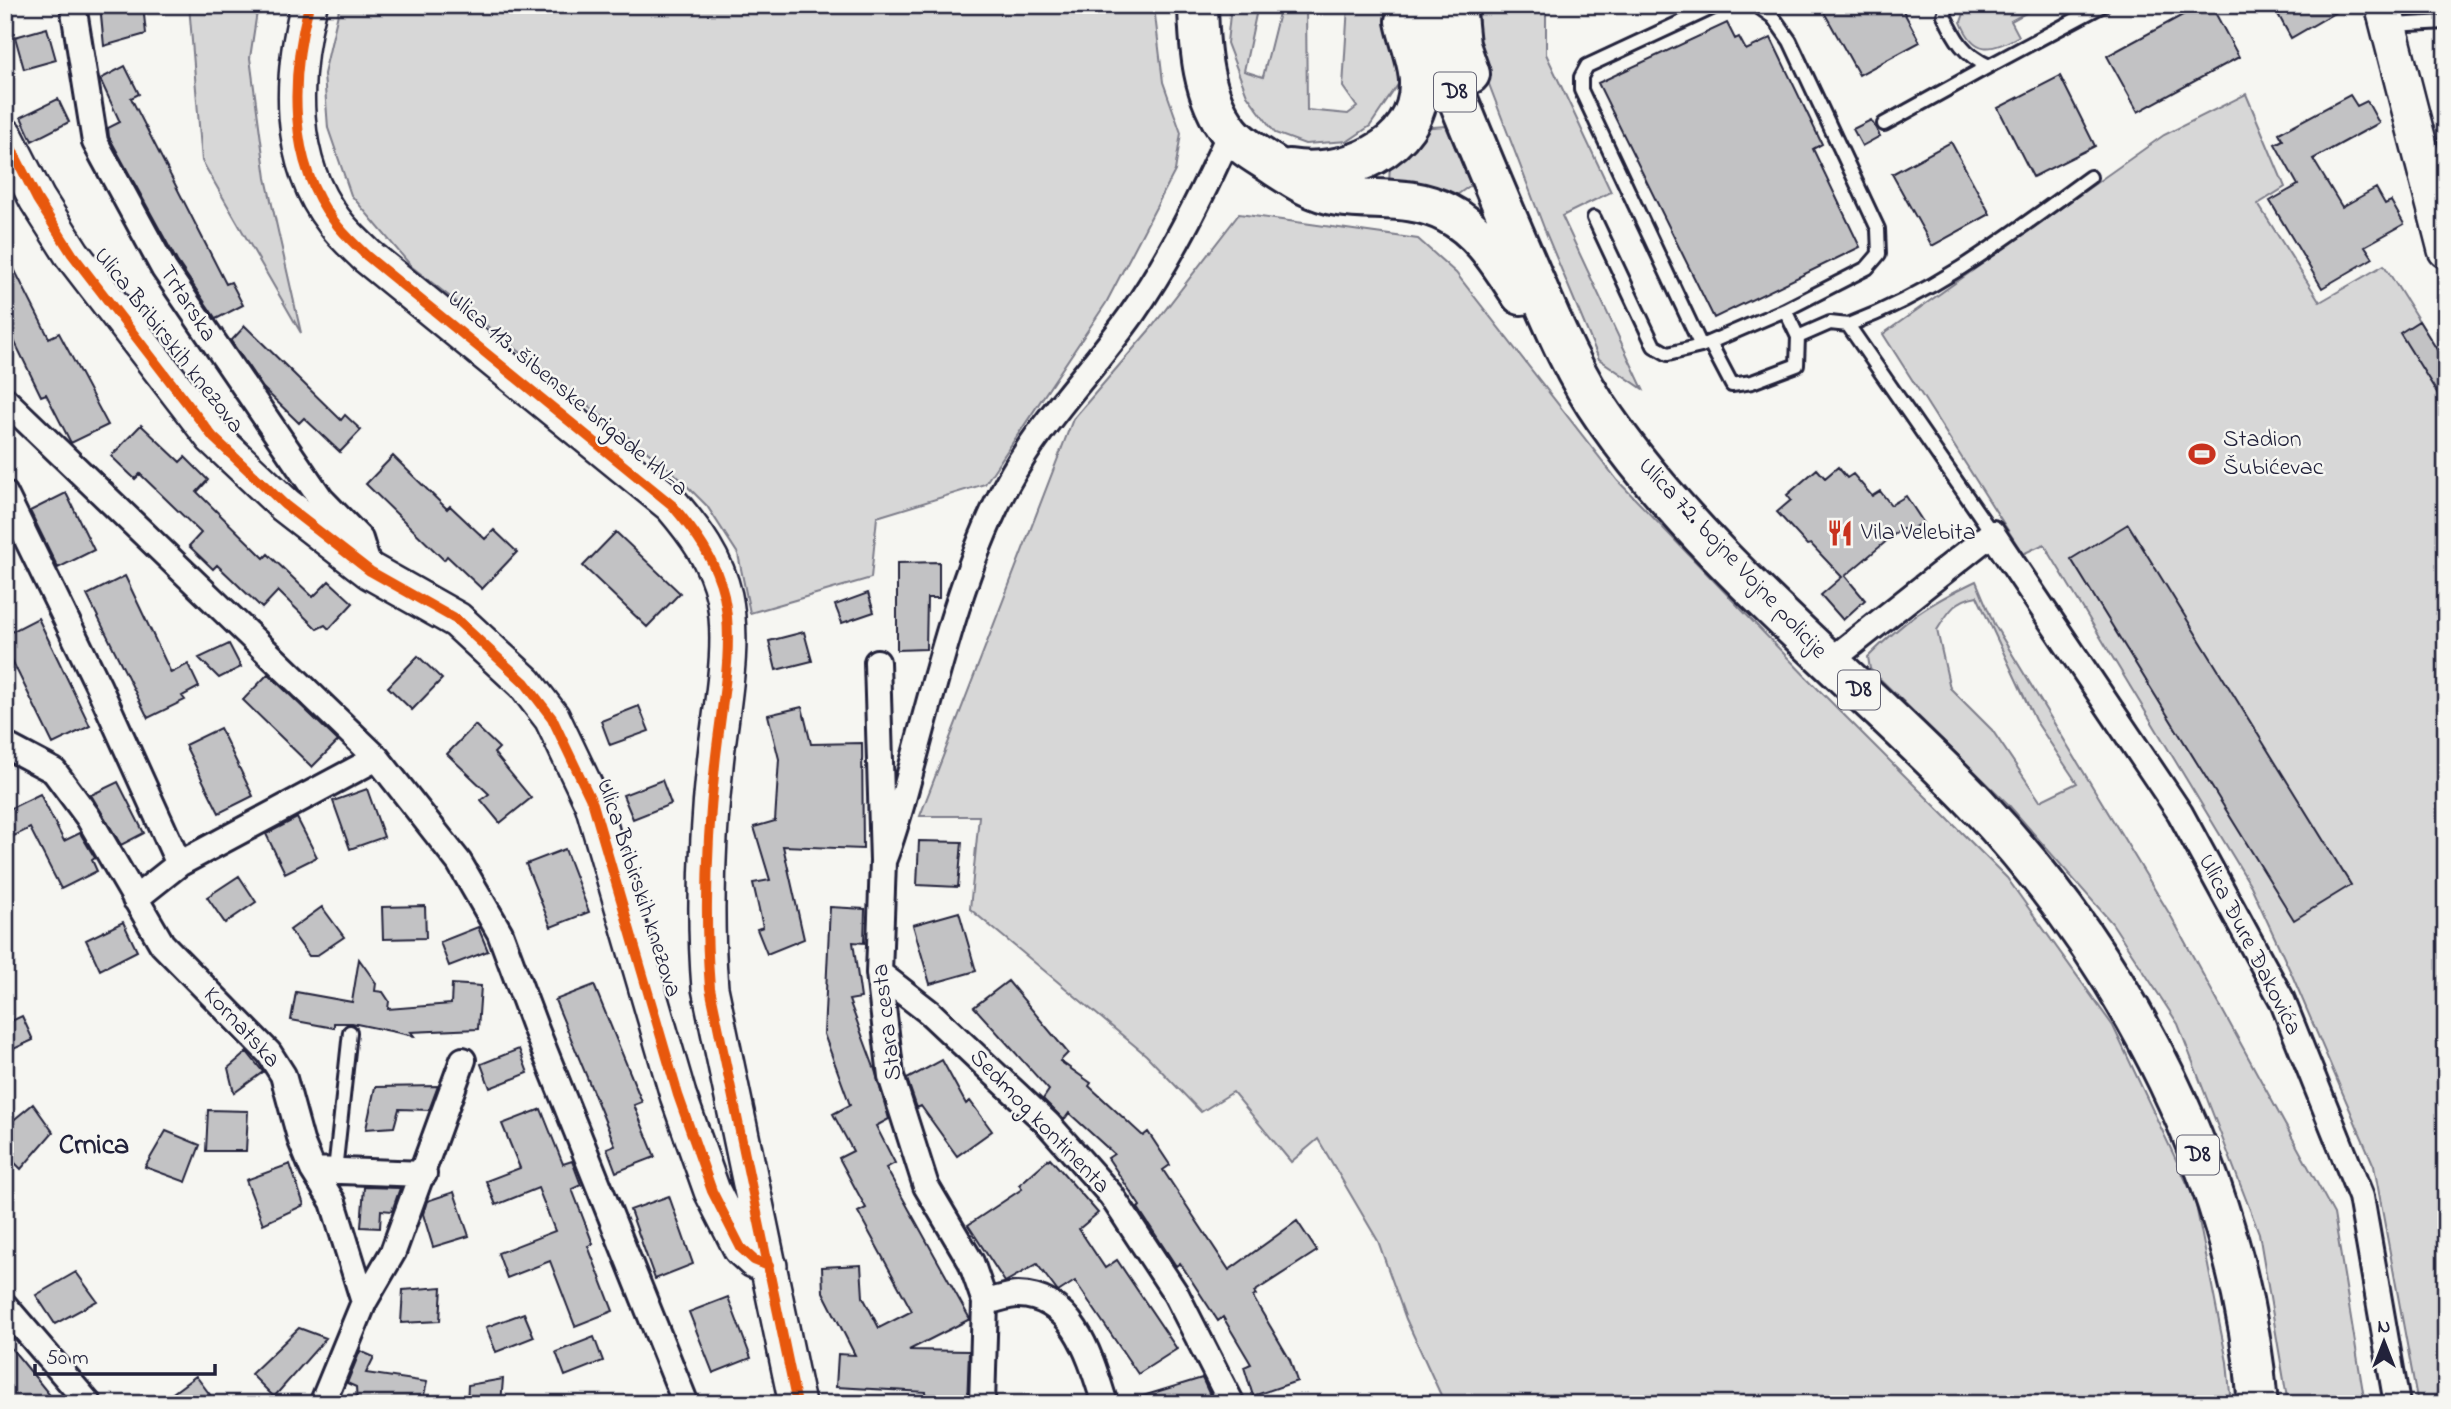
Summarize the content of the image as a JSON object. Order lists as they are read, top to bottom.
{
  "streets": {
    "main road": ["D8", "Ulica 72. bojne Vojne policije"],
    "street": [
      "Trtarska",
      "Ulica Bribirskih knezova",
      "Ulica 113. šibenske brigade HV-a",
      "Ulica Đure Đakovića",
      "Stara cesta",
      "Kornatska",
      "Sedmog kontinenta"
    ]
  },
  "crossings": [
    ["Trtarska", "Ulica Bribirskih knezova"],
    ["Ulica Bribirskih knezova", "Ulica 113. šibenske brigade HV-a"],
    ["Stara cesta", "Sedmog kontinenta"]
  ],
  "districts": ["Crnica"],
  "places": {
    "sports": ["Stadion Šubićevac"],
    "restaurant": ["Vila Velebita"]
  },
  "scale_bar": "50 m",
  "north": "top"
}
